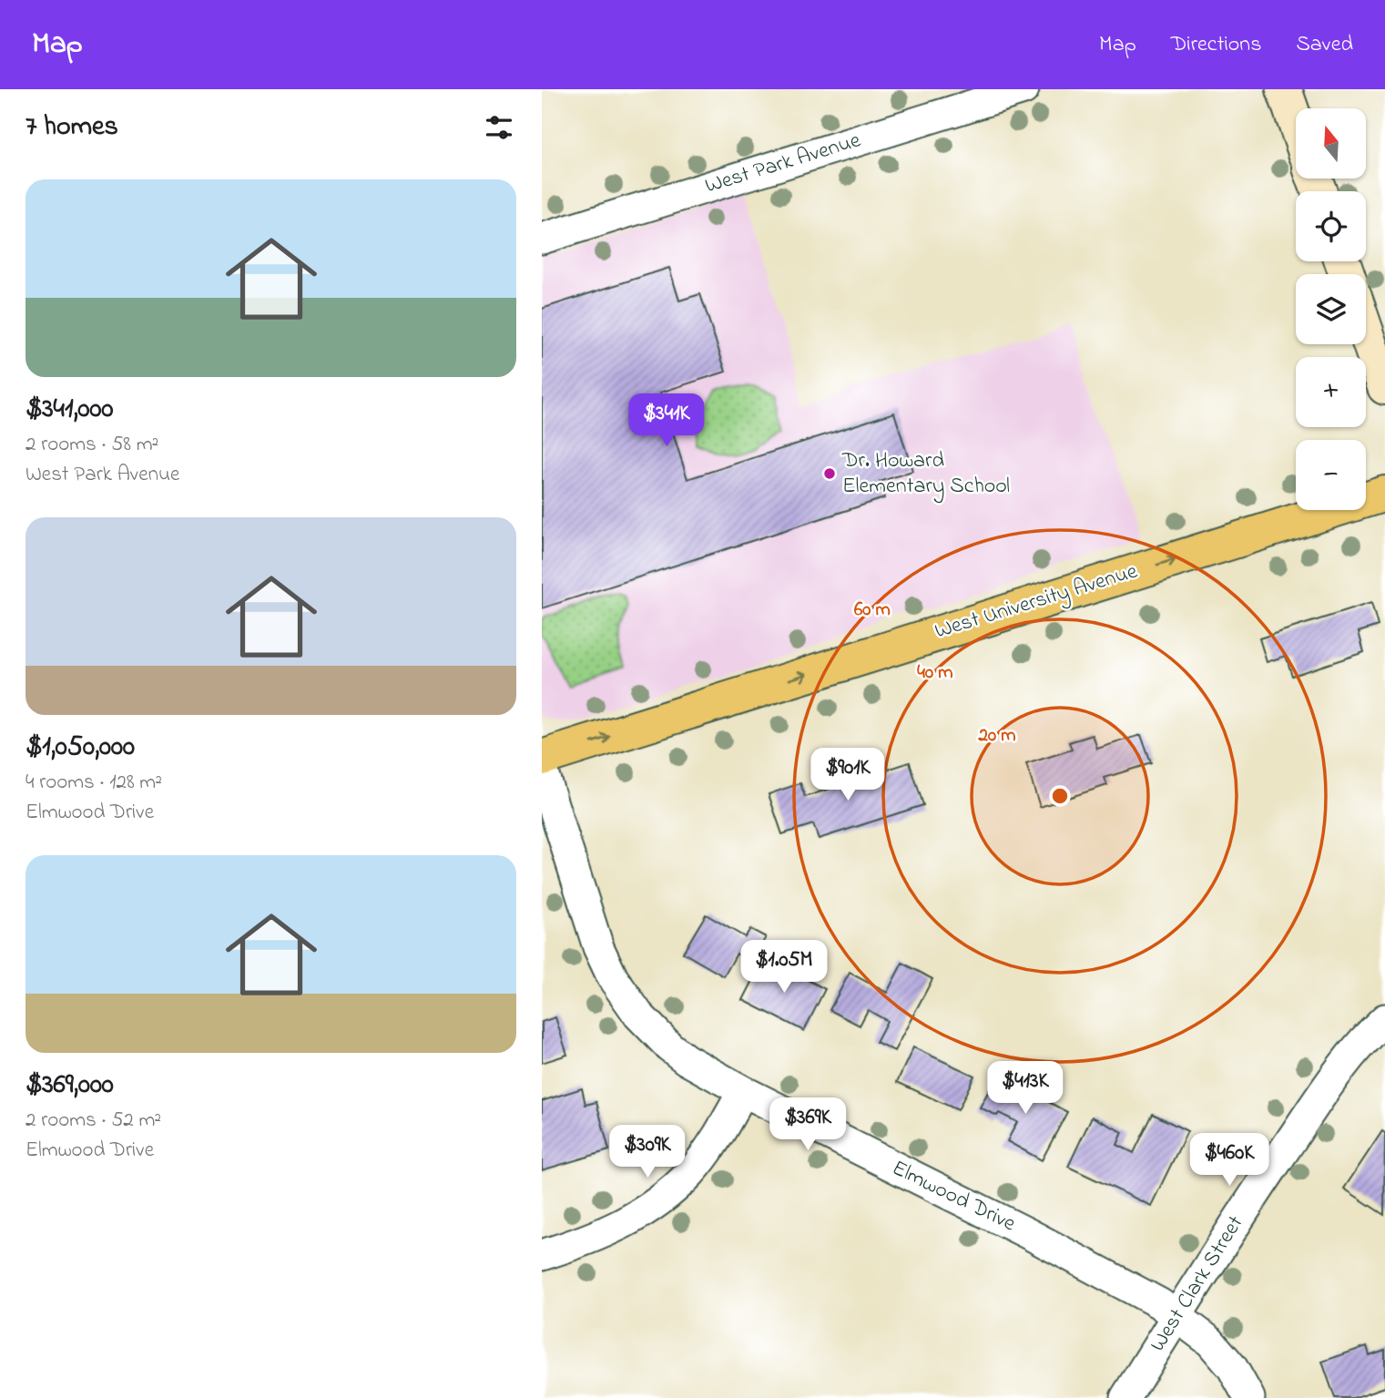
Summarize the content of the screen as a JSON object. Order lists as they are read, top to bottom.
{
  "streets": {
    "main road": ["West University Avenue"],
    "street": ["West Park Avenue", "Elmwood Drive", "West Clark Street"]
  },
  "crossings": [
    ["Elmwood Drive", "West Clark Street"]
  ],
  "one_way": ["West University Avenue"],
  "places": ["Dr. Howard Elementary School"],
  "north": "top",
  "page": {
    "header": "Map",
    "nav": ["Map", "Directions", "Saved"],
    "heading": "7 homes",
    "map_buttons": ["+", "−"],
    "list": [
      {
        "name": "$341,000",
        "note": "2 rooms · 58 m² · West Park Avenue"
      },
      {
        "name": "$1,050,000",
        "note": "4 rooms · 128 m² · Elmwood Drive"
      },
      {
        "name": "$369,000",
        "note": "2 rooms · 52 m² · Elmwood Drive"
      }
    ],
    "price": [
      "$341K",
      "$901K",
      "$1.05M",
      "$413K",
      "$369K",
      "$309K",
      "$460K"
    ]
  },
  "rings": ["60 m", "40 m", "20 m"]
}
